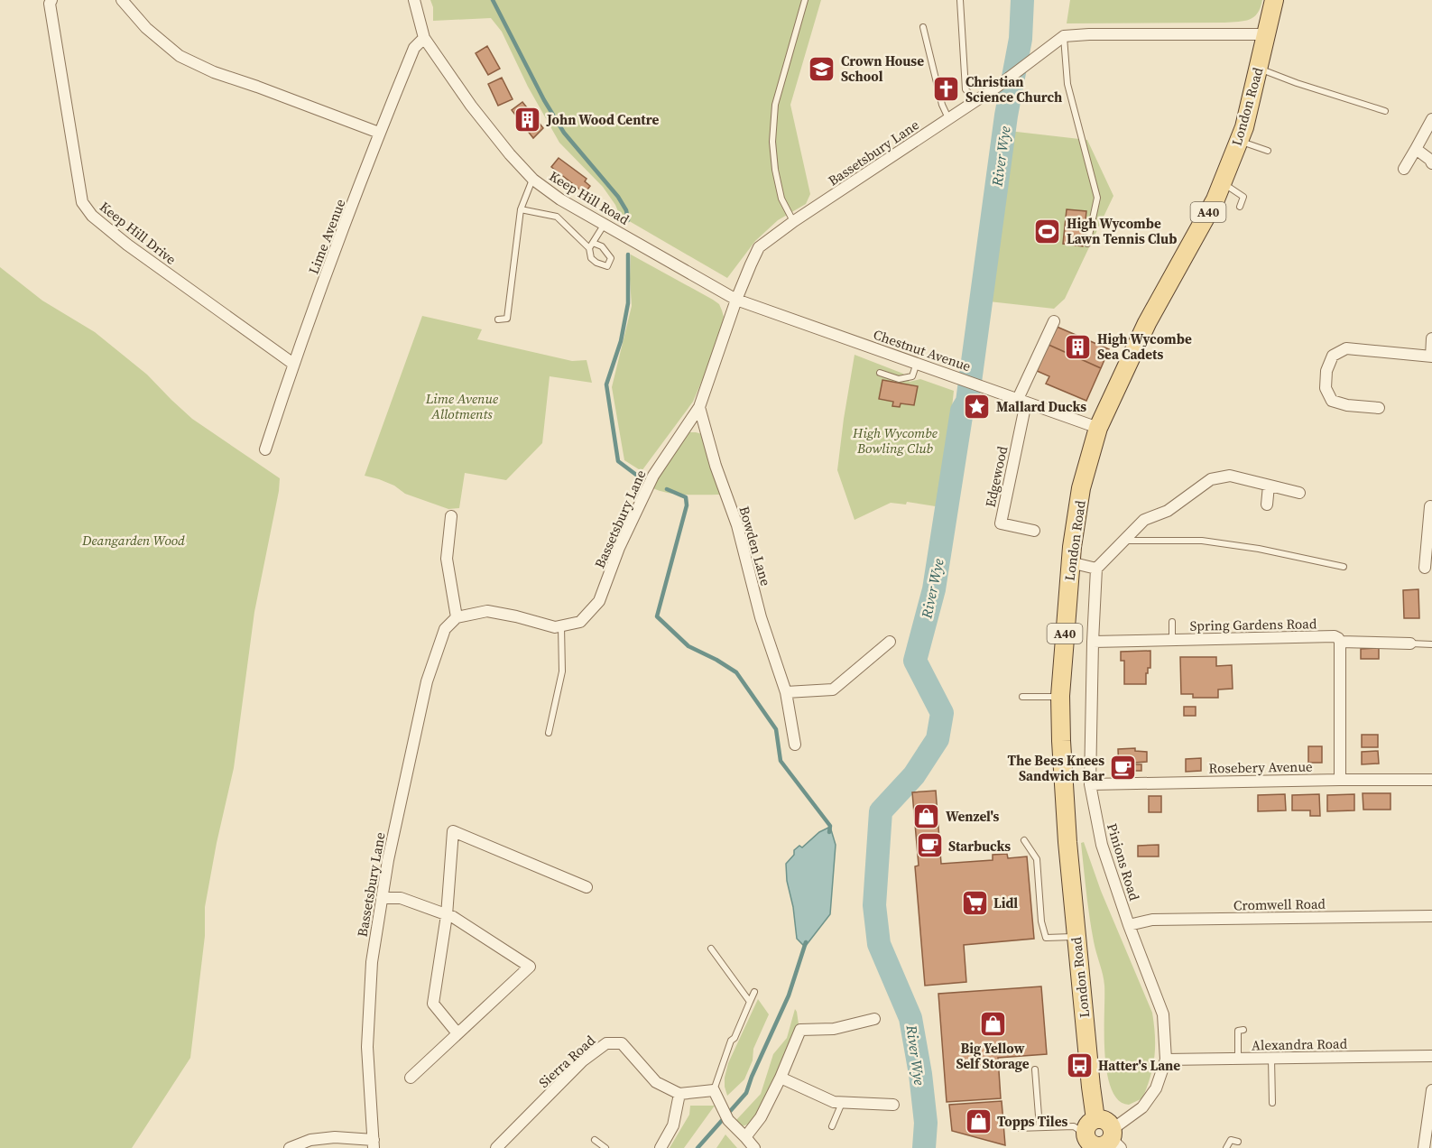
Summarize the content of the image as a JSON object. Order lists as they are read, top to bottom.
{
  "streets": {
    "main road": ["London Road", "A40"],
    "street": [
      "Bassetsbury Lane",
      "Keep Hill Road",
      "Keep Hill Drive",
      "Lime Avenue",
      "Chestnut Avenue",
      "Edgewood",
      "Bowden Lane",
      "Spring Gardens Road",
      "Rosebery Avenue",
      "Pinions Road",
      "Cromwell Road",
      "Alexandra Road",
      "Sierra Road"
    ]
  },
  "crossings": [
    ["London Road", "Chestnut Avenue"],
    ["London Road", "Pinions Road"],
    ["Bassetsbury Lane", "Keep Hill Road"],
    ["Bassetsbury Lane", "Chestnut Avenue"],
    ["Bassetsbury Lane", "Bowden Lane"],
    ["Keep Hill Road", "Lime Avenue"],
    ["Keep Hill Road", "Chestnut Avenue"],
    ["Keep Hill Drive", "Lime Avenue"],
    ["Chestnut Avenue", "Edgewood"],
    ["Spring Gardens Road", "Pinions Road"],
    ["Rosebery Avenue", "Pinions Road"],
    ["Pinions Road", "Cromwell Road"],
    ["Pinions Road", "Alexandra Road"]
  ],
  "water": ["River Wye"],
  "parks": ["Lime Avenue Allotments", "High Wycombe Bowling Club", "Deangarden Wood"],
  "places": {
    "school or university": ["Crown House School"],
    "church": ["Christian Science Church"],
    "building": ["John Wood Centre", "High Wycombe Sea Cadets"],
    "sports": ["High Wycombe Lawn Tennis Club"],
    "place": ["Mallard Ducks"],
    "cafe": ["The Bees Knees Sandwich Bar", "Starbucks"],
    "shop": ["Wenzel's", "Big Yellow Self Storage", "Topps Tiles"],
    "supermarket": ["Lidl"],
    "bus stop": ["Hatter's Lane"]
  }
}
